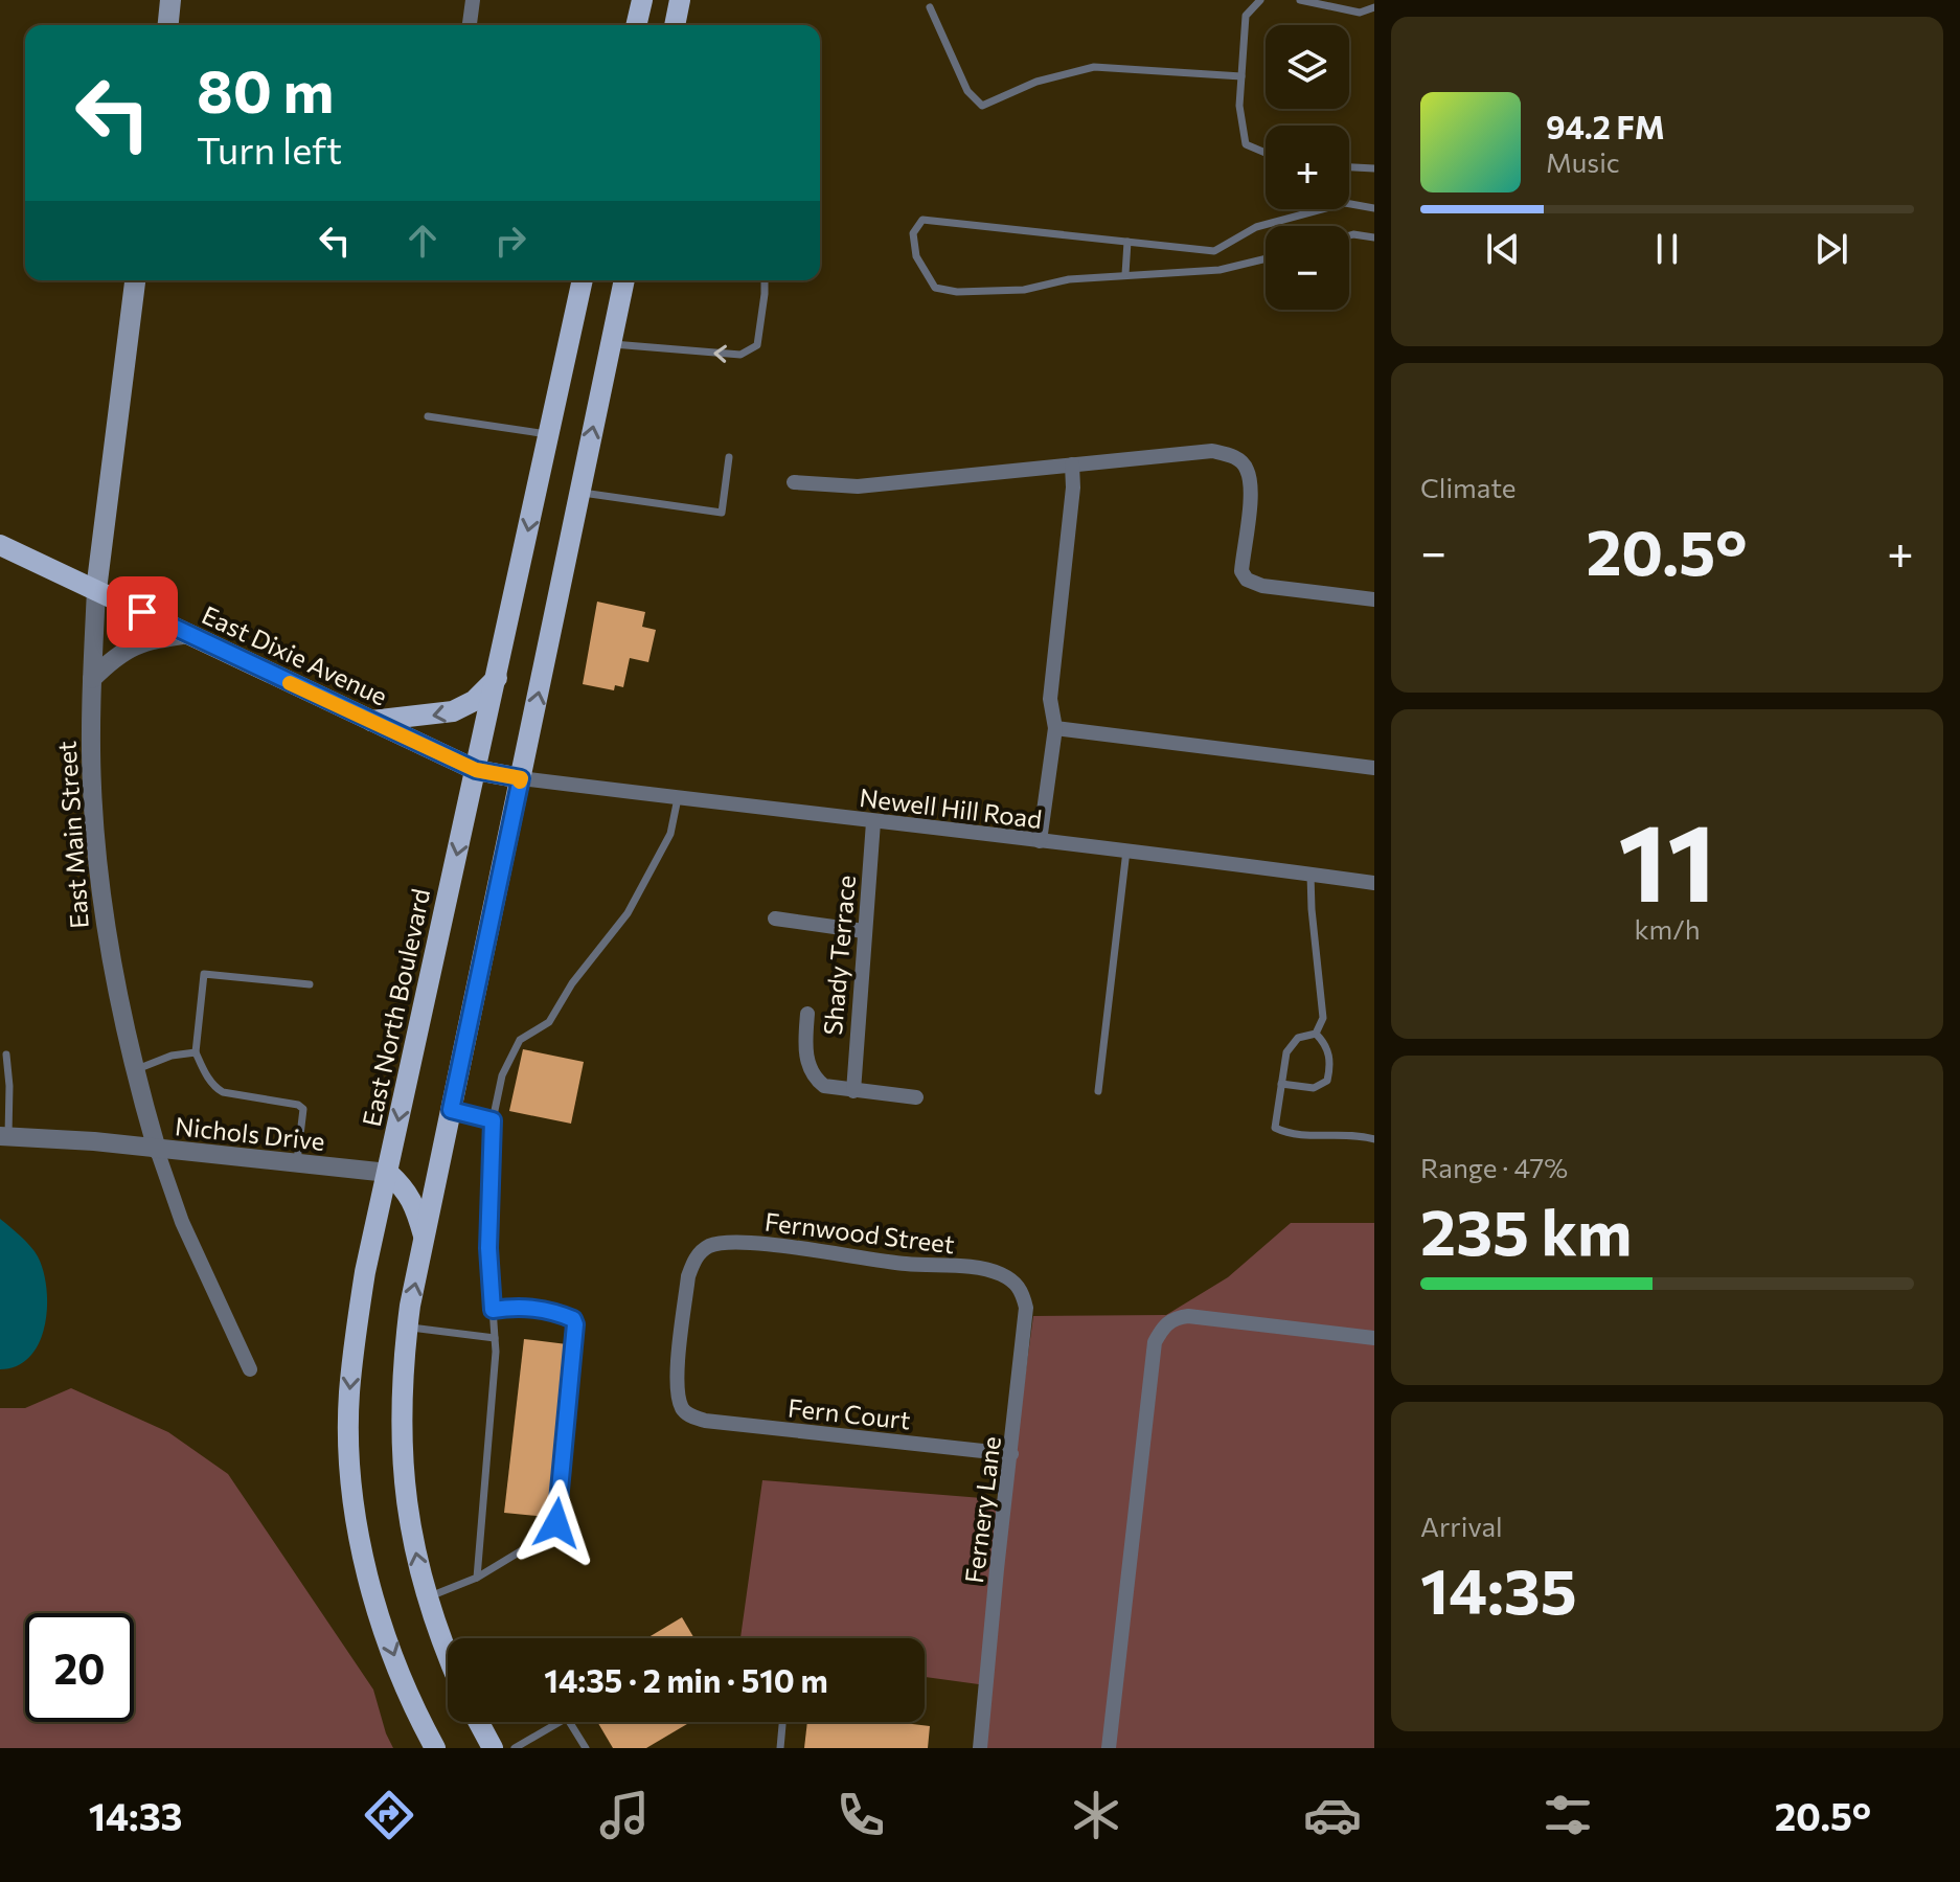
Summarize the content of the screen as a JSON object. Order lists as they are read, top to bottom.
{
  "streets": {
    "main road": ["East Dixie Avenue", "East Main Street", "East North Boulevard"],
    "street": [
      "Newell Hill Road",
      "Shady Terrace",
      "Nichols Drive",
      "Fernwood Street",
      "Fern Court",
      "Fernery Lane"
    ]
  },
  "crossings": [
    ["East Dixie Avenue", "Newell Hill Road"],
    ["East Dixie Avenue", "East Main Street"],
    ["East Dixie Avenue", "East North Boulevard"],
    ["Newell Hill Road", "Shady Terrace"],
    ["East Main Street", "Nichols Drive"],
    ["East North Boulevard", "Nichols Drive"],
    ["Fernwood Street", "Fern Court"],
    ["Fernwood Street", "Fernery Lane"],
    ["Fern Court", "Fernery Lane"]
  ],
  "page": {
    "map_buttons": ["+", "−"],
    "turn": ["80 m", "Turn left"],
    "song": ["94.2 FM", "Music"],
    "tile": [
      "Climate",
      ["11", "km/h"],
      ["Range · 47%", "235 km"],
      ["Arrival", "14:35"]
    ],
    "heat": ["−", "20.5°", "+"],
    "limit": "20",
    "trip": "14:35 · 2 min · 510 m",
    "tabs": ["14:33", "20.5°"]
  }
}
